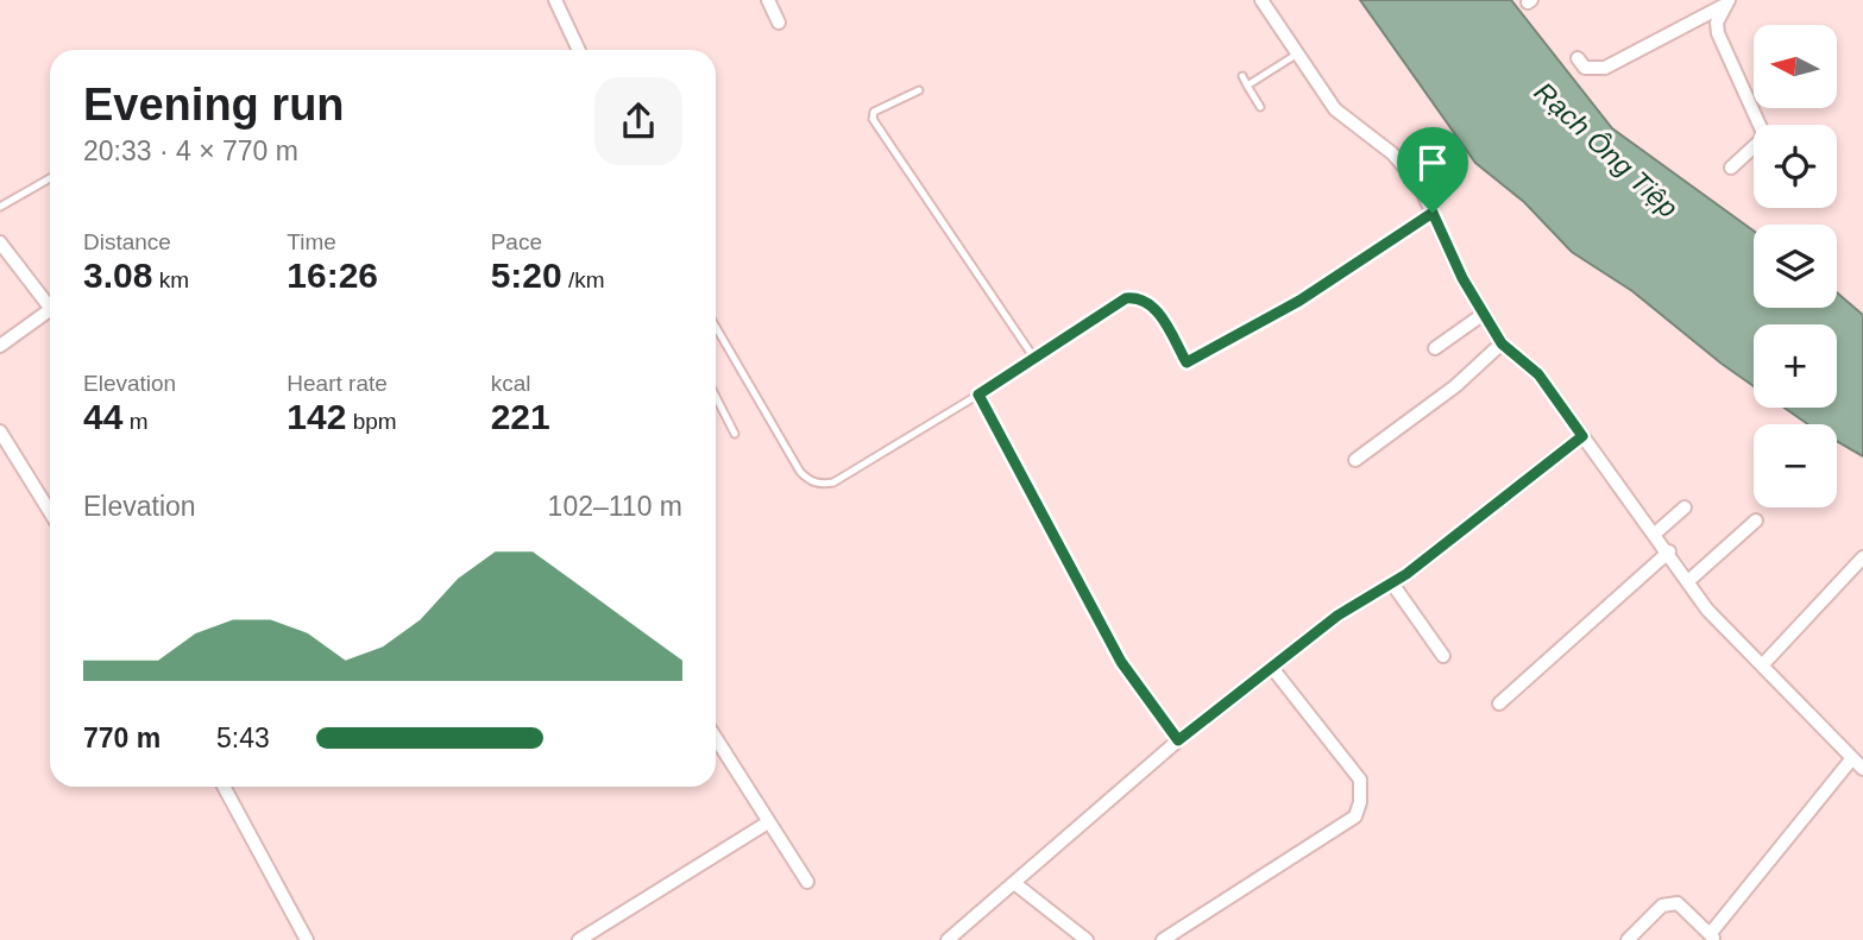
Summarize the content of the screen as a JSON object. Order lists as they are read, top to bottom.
{
  "water": ["Rạch Ông Tiệp"],
  "north": "left",
  "page": {
    "map_buttons": ["+", "−"],
    "heading": ["Evening run", "20:33 · 4 × 770 m"],
    "stats": [
      ["Distance", "3.08 km"],
      ["Time", "16:26"],
      ["Pace", "5:20 /km"],
      ["Elevation", "44 m"],
      ["Heart rate", "142 bpm"],
      ["kcal", "221"]
    ],
    "chart": ["Elevation", "102–110 m"],
    "list": [
      {
        "name": "770 m",
        "note": "5:43"
      }
    ]
  }
}
